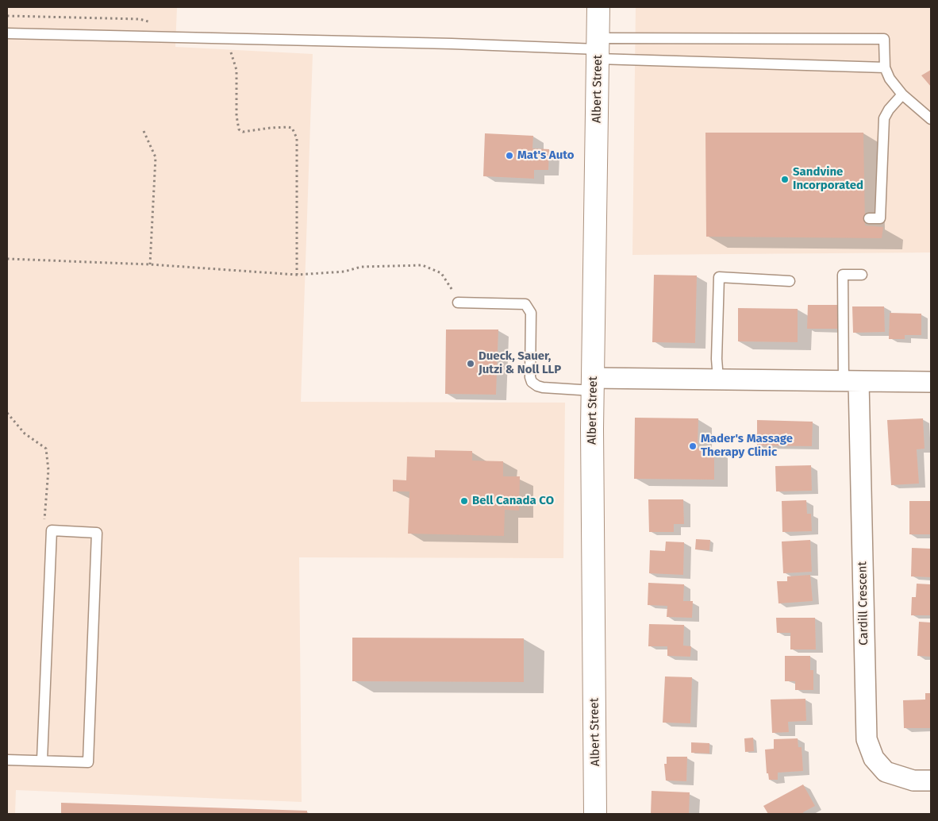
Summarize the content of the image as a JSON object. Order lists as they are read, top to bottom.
{
  "streets": {
    "street": ["Albert Street", "Cardill Crescent"]
  },
  "places": [
    "Mat's Auto",
    "Sandvine Incorporated",
    "Dueck, Sauer, Jutzi & Noll LLP",
    "Mader's Massage Therapy Clinic",
    "Bell Canada CO"
  ]
}
